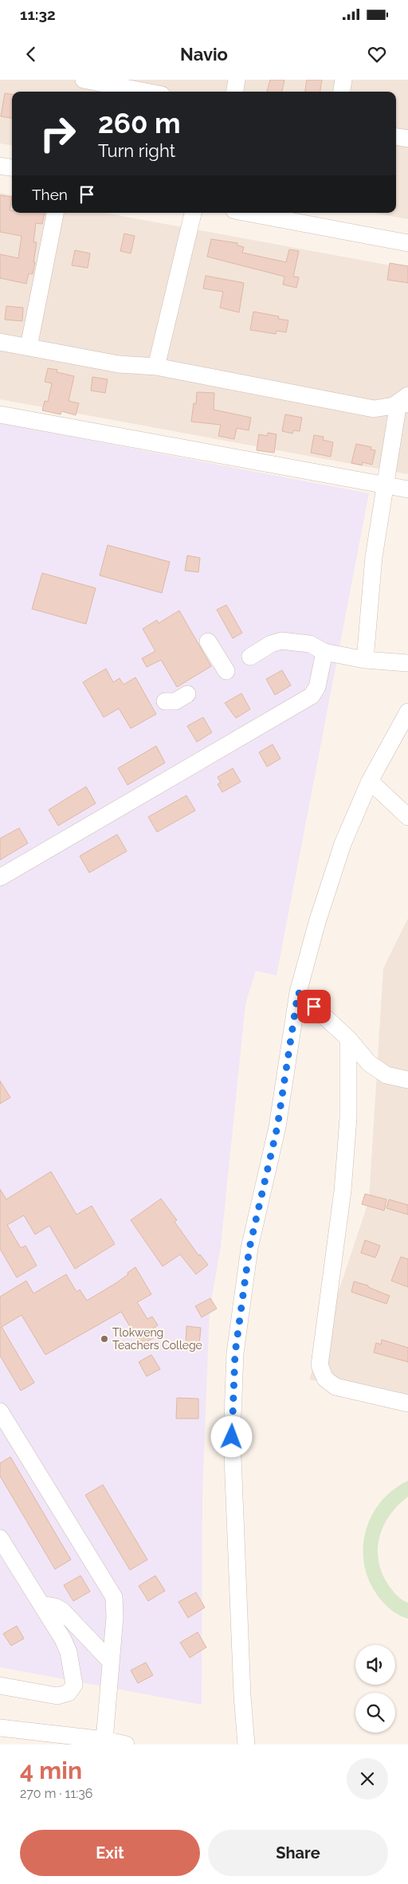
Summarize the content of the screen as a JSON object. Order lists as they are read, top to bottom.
{
  "places": ["Tlokweng Teachers College"],
  "page": {
    "status": "11:32",
    "header": "Navio",
    "turn": ["260 m", "Turn right"],
    "then": "Then",
    "heading": ["4 min", "270 m · 11:36"],
    "buttons": ["Exit", "Share"]
  }
}
